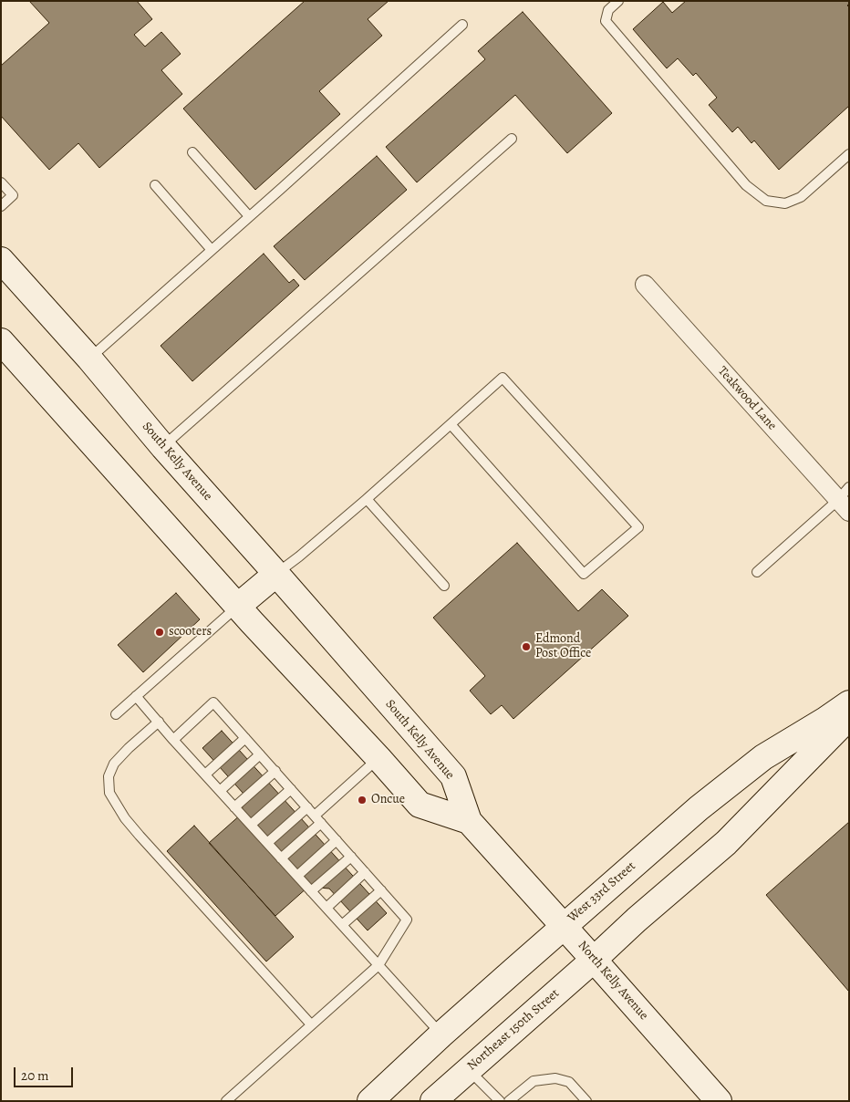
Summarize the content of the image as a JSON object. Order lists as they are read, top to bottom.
{
  "streets": {
    "main road": [
      "South Kelly Avenue",
      "West 33rd Street",
      "North Kelly Avenue",
      "Northeast 150th Street"
    ],
    "street": ["Teakwood Lane"]
  },
  "crossings": [
    ["South Kelly Avenue", "North Kelly Avenue"],
    ["West 33rd Street", "North Kelly Avenue"],
    ["North Kelly Avenue", "Northeast 150th Street"]
  ],
  "places": ["scooters", "Edmond Post Office", "Oncue"],
  "scale_bar": "20 m"
}
